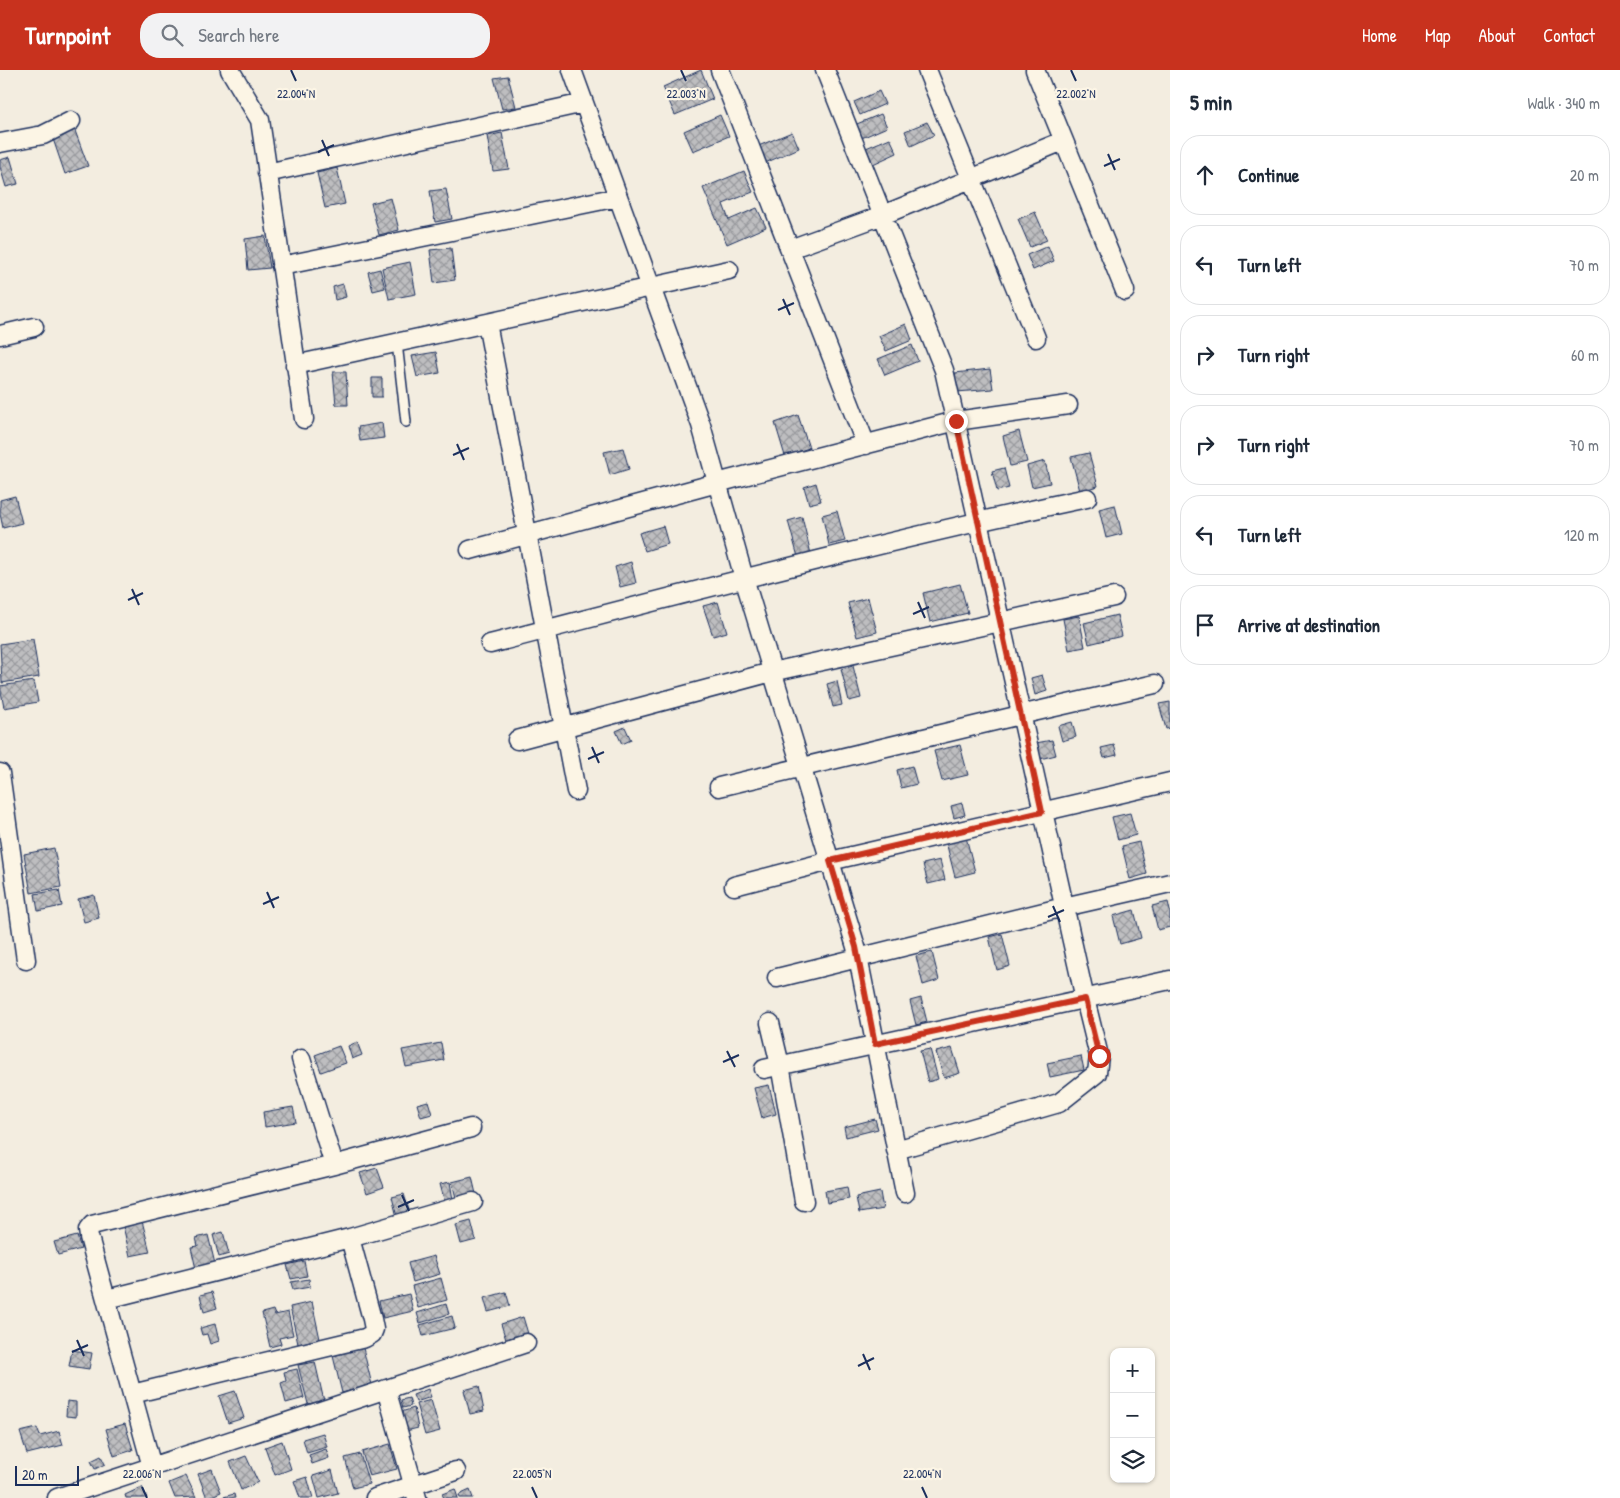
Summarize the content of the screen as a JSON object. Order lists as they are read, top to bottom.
{
  "scale_bar": "20 m",
  "page": {
    "header": "Turnpoint",
    "search": "Search here",
    "nav": [
      "Home",
      "Map",
      "About",
      "Contact"
    ],
    "heading": ["5 min", "Walk · 340 m"],
    "list": [
      ["Continue", "20 m"],
      ["Turn left", "70 m"],
      ["Turn right", "60 m"],
      ["Turn right", "70 m"],
      ["Turn left", "120 m"],
      "Arrive at destination"
    ],
    "map_buttons": ["+", "−"],
    "scale": "20 m"
  },
  "coordinates": [
    "22.004°N",
    "22.003°N",
    "22.002°N",
    "22.006°N",
    "22.005°N"
  ]
}
